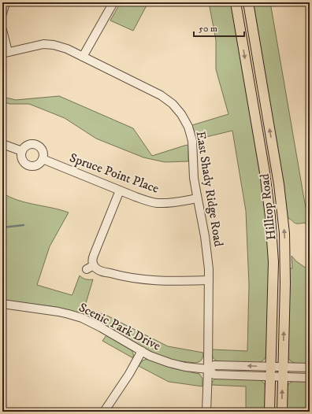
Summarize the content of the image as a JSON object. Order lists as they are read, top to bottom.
{
  "streets": {
    "main road": ["Hilltop Road"],
    "street": ["Spruce Point Place", "East Shady Ridge Road", "Scenic Park Drive"]
  },
  "crossings": [
    ["Spruce Point Place", "East Shady Ridge Road"],
    ["East Shady Ridge Road", "Scenic Park Drive"],
    ["Hilltop Road", "Scenic Park Drive"]
  ],
  "scale_bar": "50 m"
}
